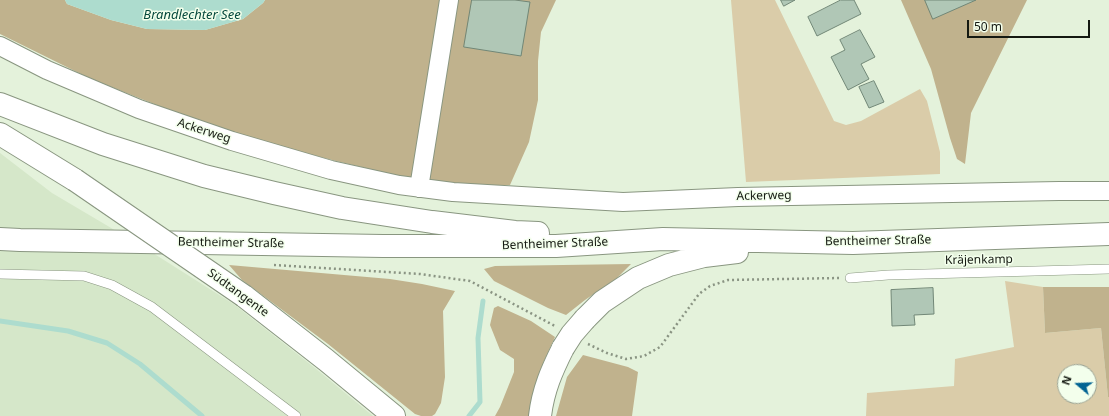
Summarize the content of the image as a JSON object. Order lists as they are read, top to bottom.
{
  "streets": {
    "main road": ["Bentheimer Straße", "Südtangente"],
    "street": ["Ackerweg"],
    "lane": ["Kräjenkamp"]
  },
  "water": ["Brandlechter See"],
  "scale_bar": "50 m",
  "north": "left"
}
